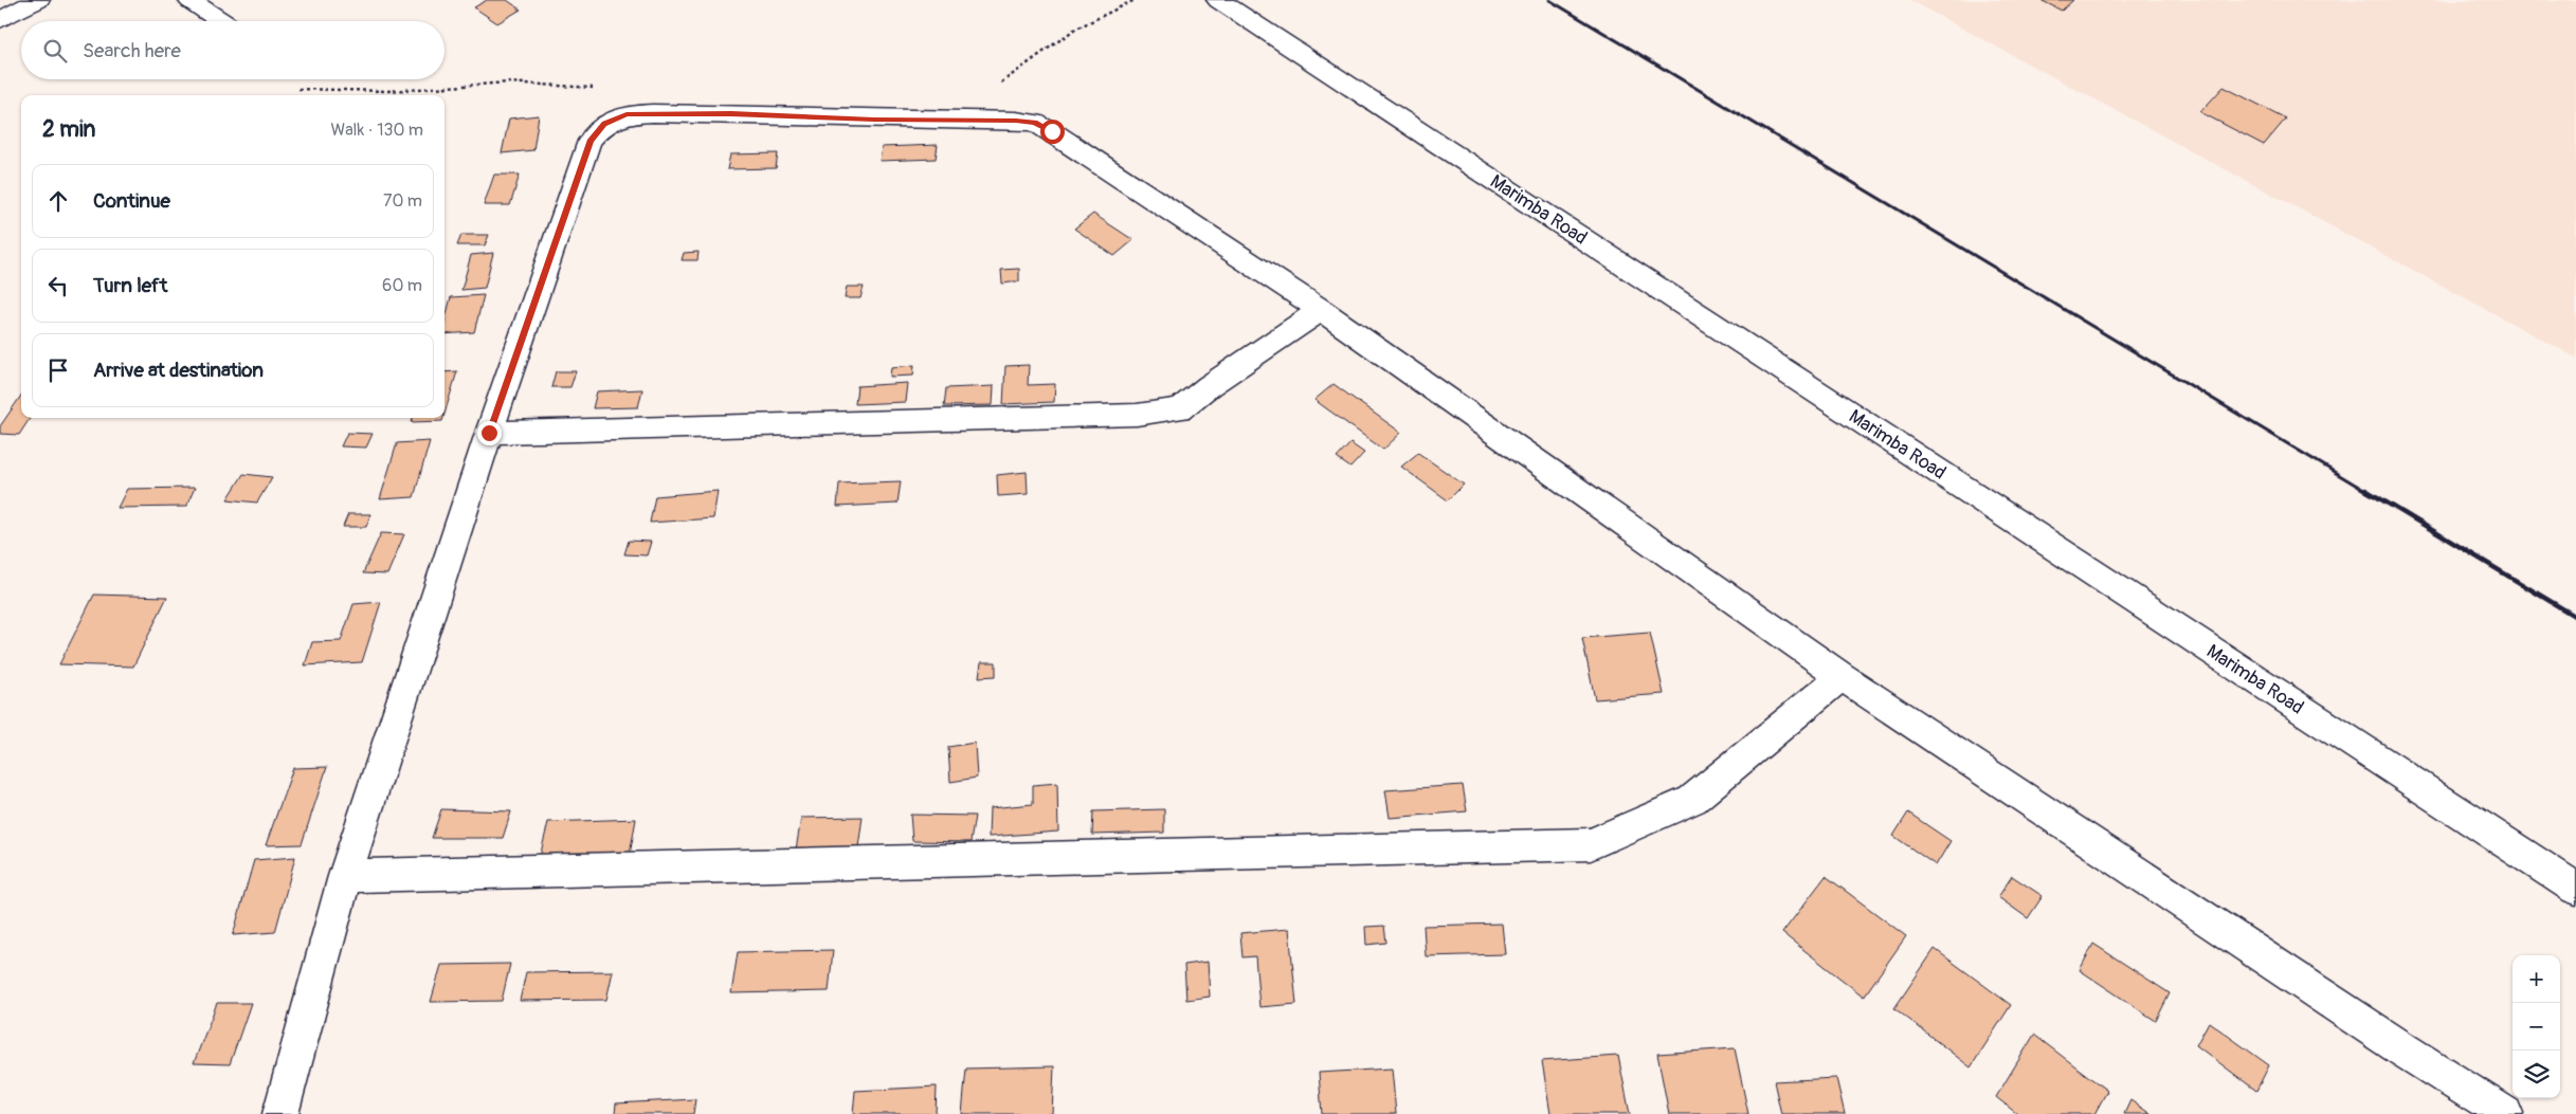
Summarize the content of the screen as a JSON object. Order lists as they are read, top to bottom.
{
  "streets": {
    "street": ["Marimba Road"]
  },
  "page": {
    "search": "Search here",
    "heading": ["2 min", "Walk · 130 m"],
    "list": [
      ["Continue", "70 m"],
      ["Turn left", "60 m"],
      "Arrive at destination"
    ],
    "map_buttons": ["+", "−"]
  }
}
